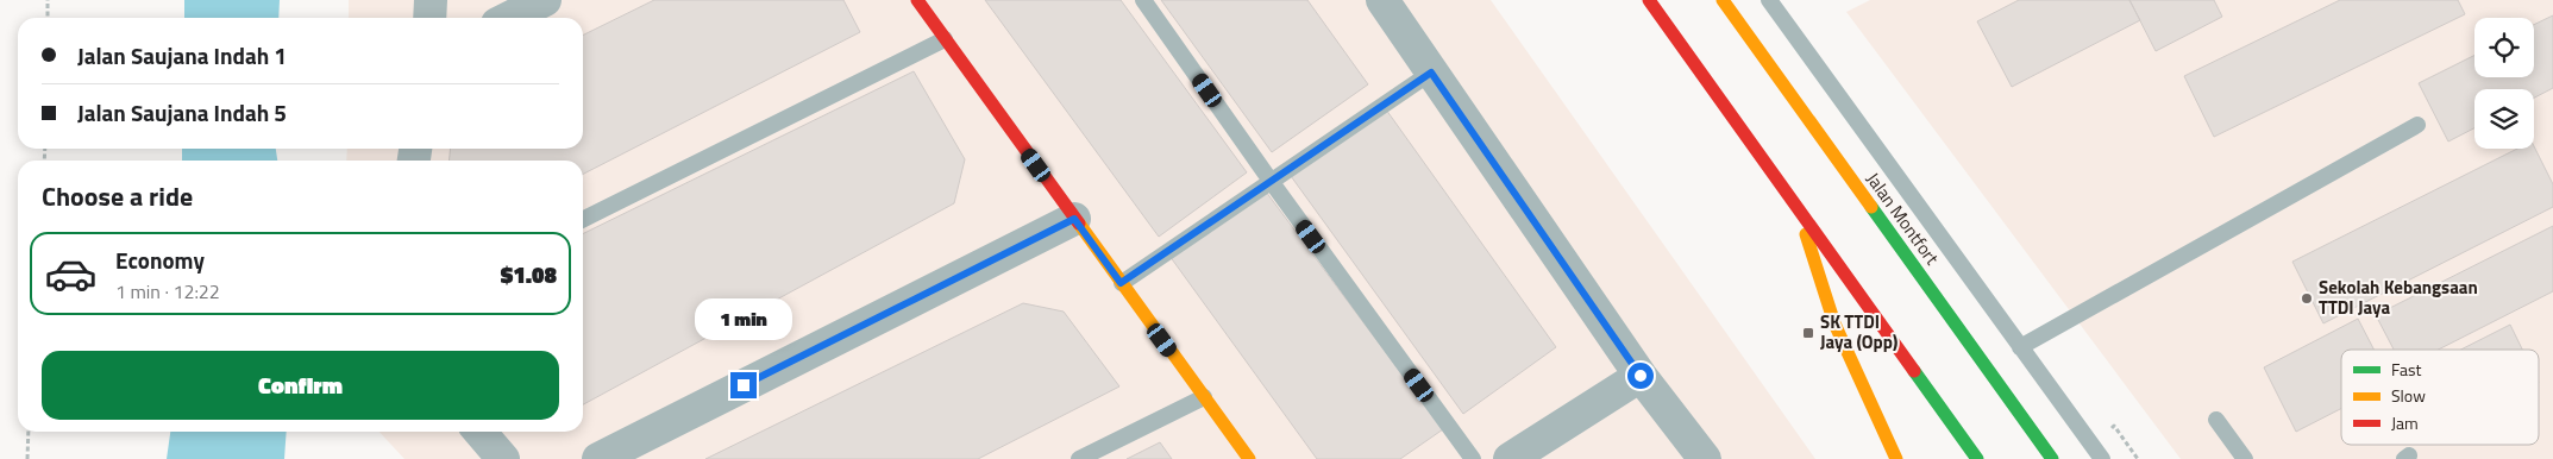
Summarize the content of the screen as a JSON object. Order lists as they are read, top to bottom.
{
  "streets": {
    "main road": ["Jalan Montfort"]
  },
  "places": {
    "other": ["Sekolah Kebangsaan TTDI Jaya"],
    "transit": ["SK TTDI Jaya (Opp)"]
  },
  "legend": ["Fast", "Slow", "Jam"],
  "page": {
    "banner": ["Jalan Saujana Indah 1", "Jalan Saujana Indah 5"],
    "heading": "Choose a ride",
    "list": [
      {
        "name": "Economy",
        "note": "1 min · 12:22",
        "value": "$1.08"
      }
    ],
    "bubble": "1 min",
    "buttons": "Confirm"
  }
}
